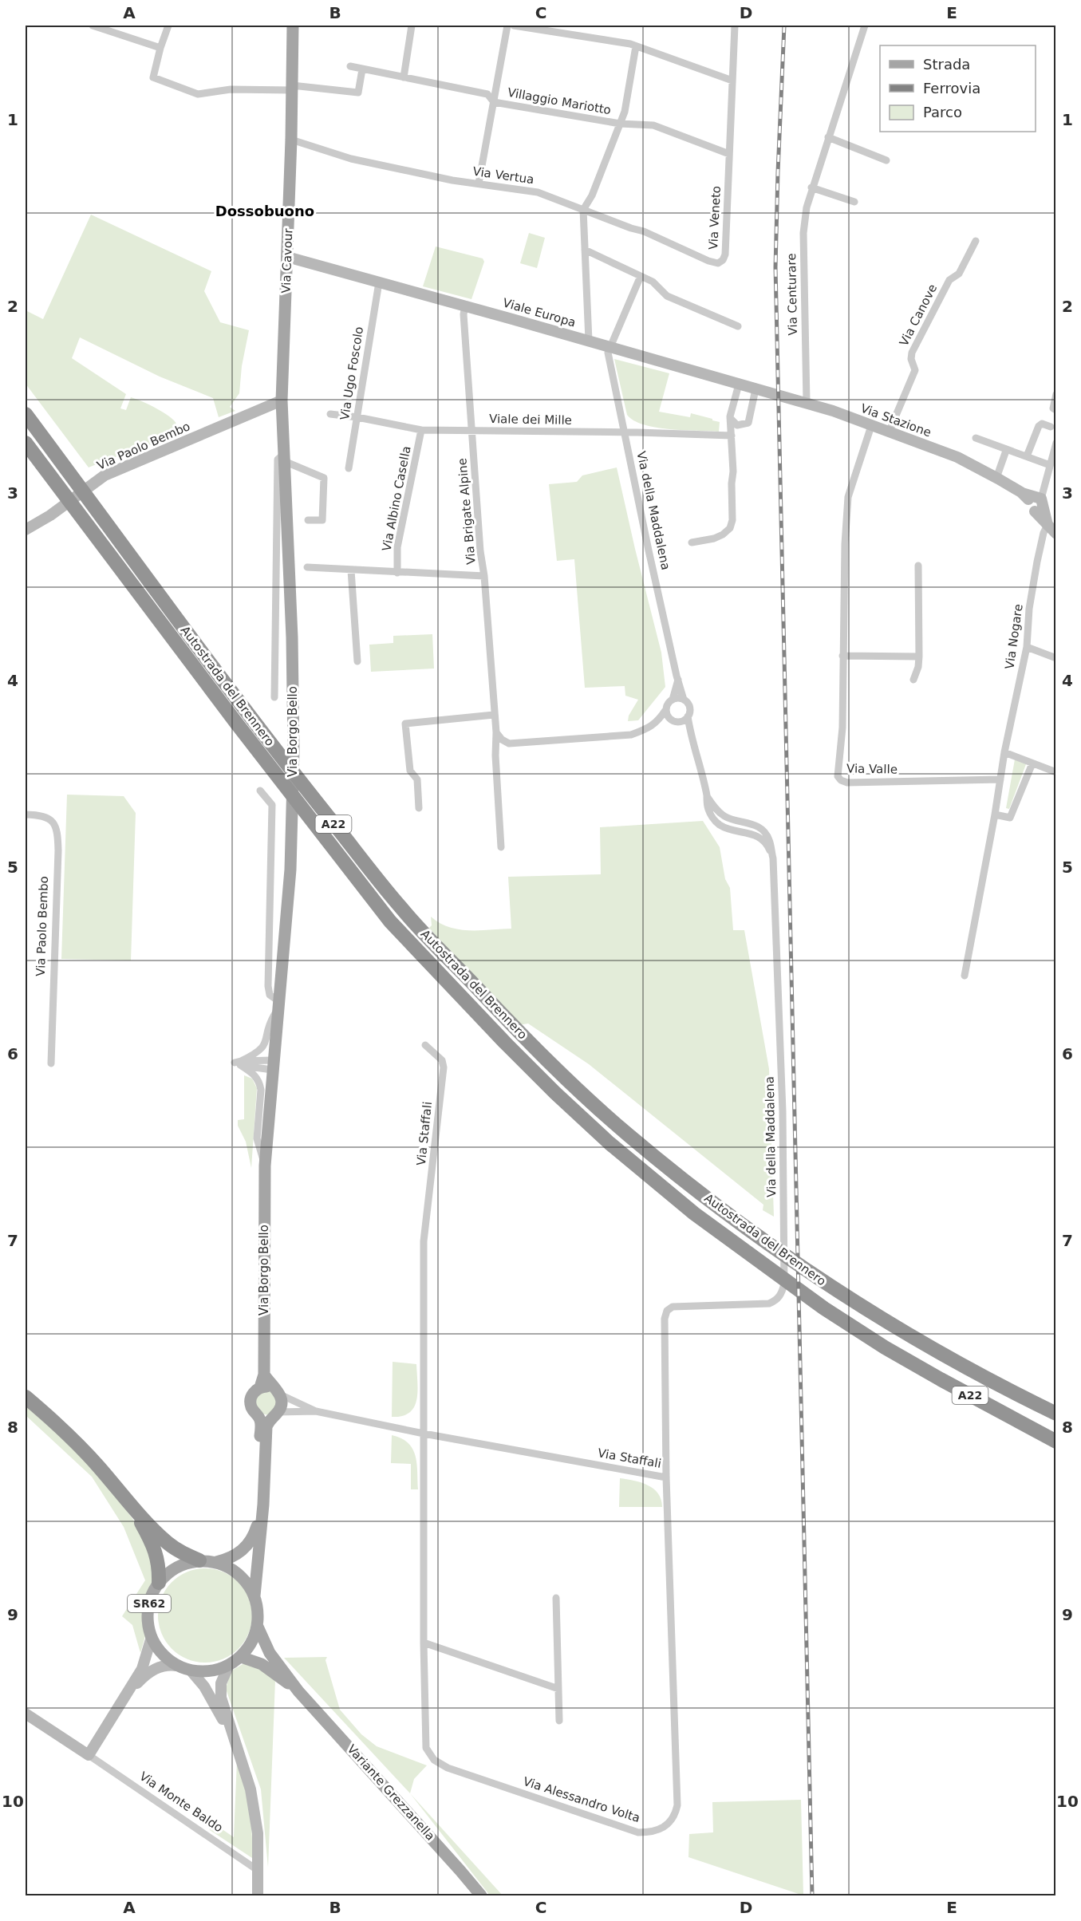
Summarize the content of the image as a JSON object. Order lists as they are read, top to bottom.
{
  "streets": {
    "highway": ["Autostrada del Brennero", "A22", "SR62"],
    "main road": ["Via Cavour", "Via Borgo Bello", "Variante Grezzanella"],
    "street": [
      "Villaggio Mariotto",
      "Via Vertua",
      "Via Veneto",
      "Via Centurare",
      "Viale Europa",
      "Via Canove",
      "Via Ugo Foscolo",
      "Viale dei Mille",
      "Via Stazione",
      "Via Paolo Bembo",
      "Via Albino Casella",
      "Via della Maddalena",
      "Via Brigate Alpine",
      "Via Nogare",
      "Via Valle",
      "Via Staffali",
      "Via Alessandro Volta",
      "Via Monte Baldo"
    ]
  },
  "crossings": [
    ["Villaggio Mariotto", "Via Vertua"],
    ["Villaggio Mariotto", "Via Veneto"],
    ["Via Vertua", "Via Veneto"],
    ["Via Vertua", "Via Cavour"],
    ["Via Cavour", "Viale Europa"],
    ["Via Cavour", "Via Paolo Bembo"],
    ["Via Cavour", "Via Borgo Bello"],
    ["Via Centurare", "Via Stazione"],
    ["Viale Europa", "Via Ugo Foscolo"],
    ["Viale Europa", "Via Stazione"],
    ["Viale Europa", "Via della Maddalena"],
    ["Viale Europa", "Via Brigate Alpine"],
    ["Via Canove", "Via Stazione"],
    ["Via Ugo Foscolo", "Viale dei Mille"],
    ["Viale dei Mille", "Via Albino Casella"],
    ["Viale dei Mille", "Via della Maddalena"],
    ["Viale dei Mille", "Via Brigate Alpine"],
    ["Via Stazione", "Via Nogare"],
    ["Via Stazione", "Via Valle"],
    ["Via Paolo Bembo", "Via Borgo Bello"],
    ["Via della Maddalena", "Via Staffali"],
    ["Via Nogare", "Via Valle"],
    ["Via Borgo Bello", "Via Staffali"],
    ["Via Borgo Bello", "SR62"],
    ["Via Borgo Bello", "Variante Grezzanella"],
    ["Via Staffali", "Via Alessandro Volta"],
    ["SR62", "Variante Grezzanella"]
  ],
  "districts": ["Dossobuono"],
  "legend": ["Strada", "Ferrovia", "Parco"],
  "grid": {
    "columns": [
      "A",
      "B",
      "C",
      "D",
      "E"
    ],
    "rows": [
      "1",
      "2",
      "3",
      "4",
      "5",
      "6",
      "7",
      "8",
      "9",
      "10"
    ]
  }
}
